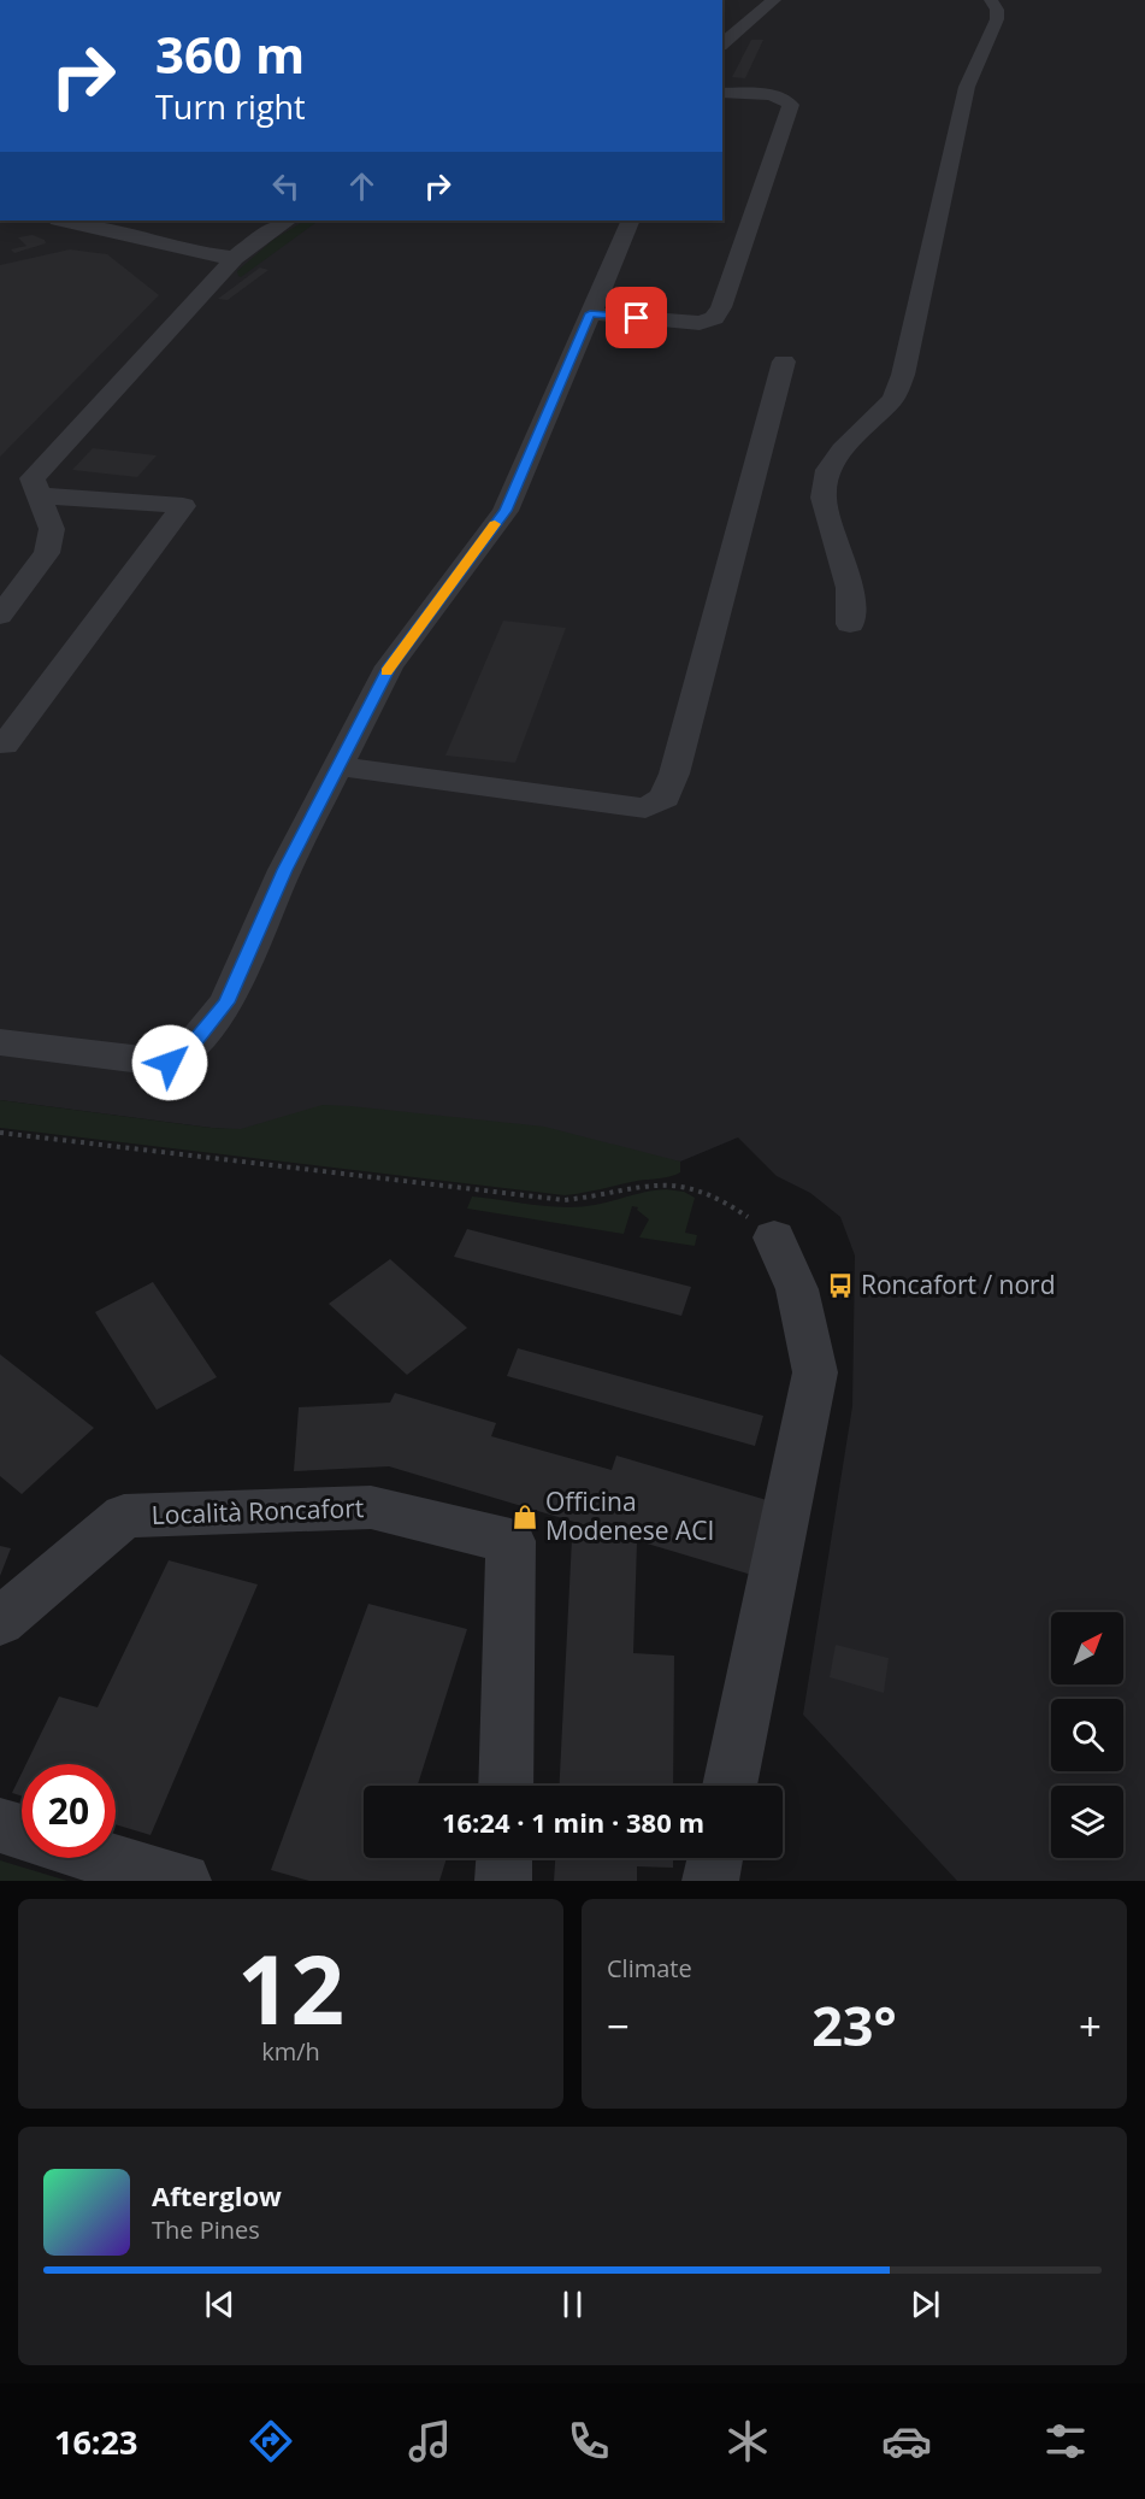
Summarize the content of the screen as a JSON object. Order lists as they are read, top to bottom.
{
  "streets": {
    "street": ["Località Roncafort"]
  },
  "places": {
    "bus stop": ["Roncafort / nord"],
    "shop": ["Officina Modenese ACI"]
  },
  "north": "top right",
  "page": {
    "turn": ["360 m", "Turn right"],
    "limit": "20",
    "trip": "16:24 · 1 min · 380 m",
    "tile": [
      ["12", "km/h"],
      "Climate"
    ],
    "heat": ["−", "23°", "+"],
    "song": ["Afterglow", "The Pines"],
    "tabs": "16:23"
  }
}
